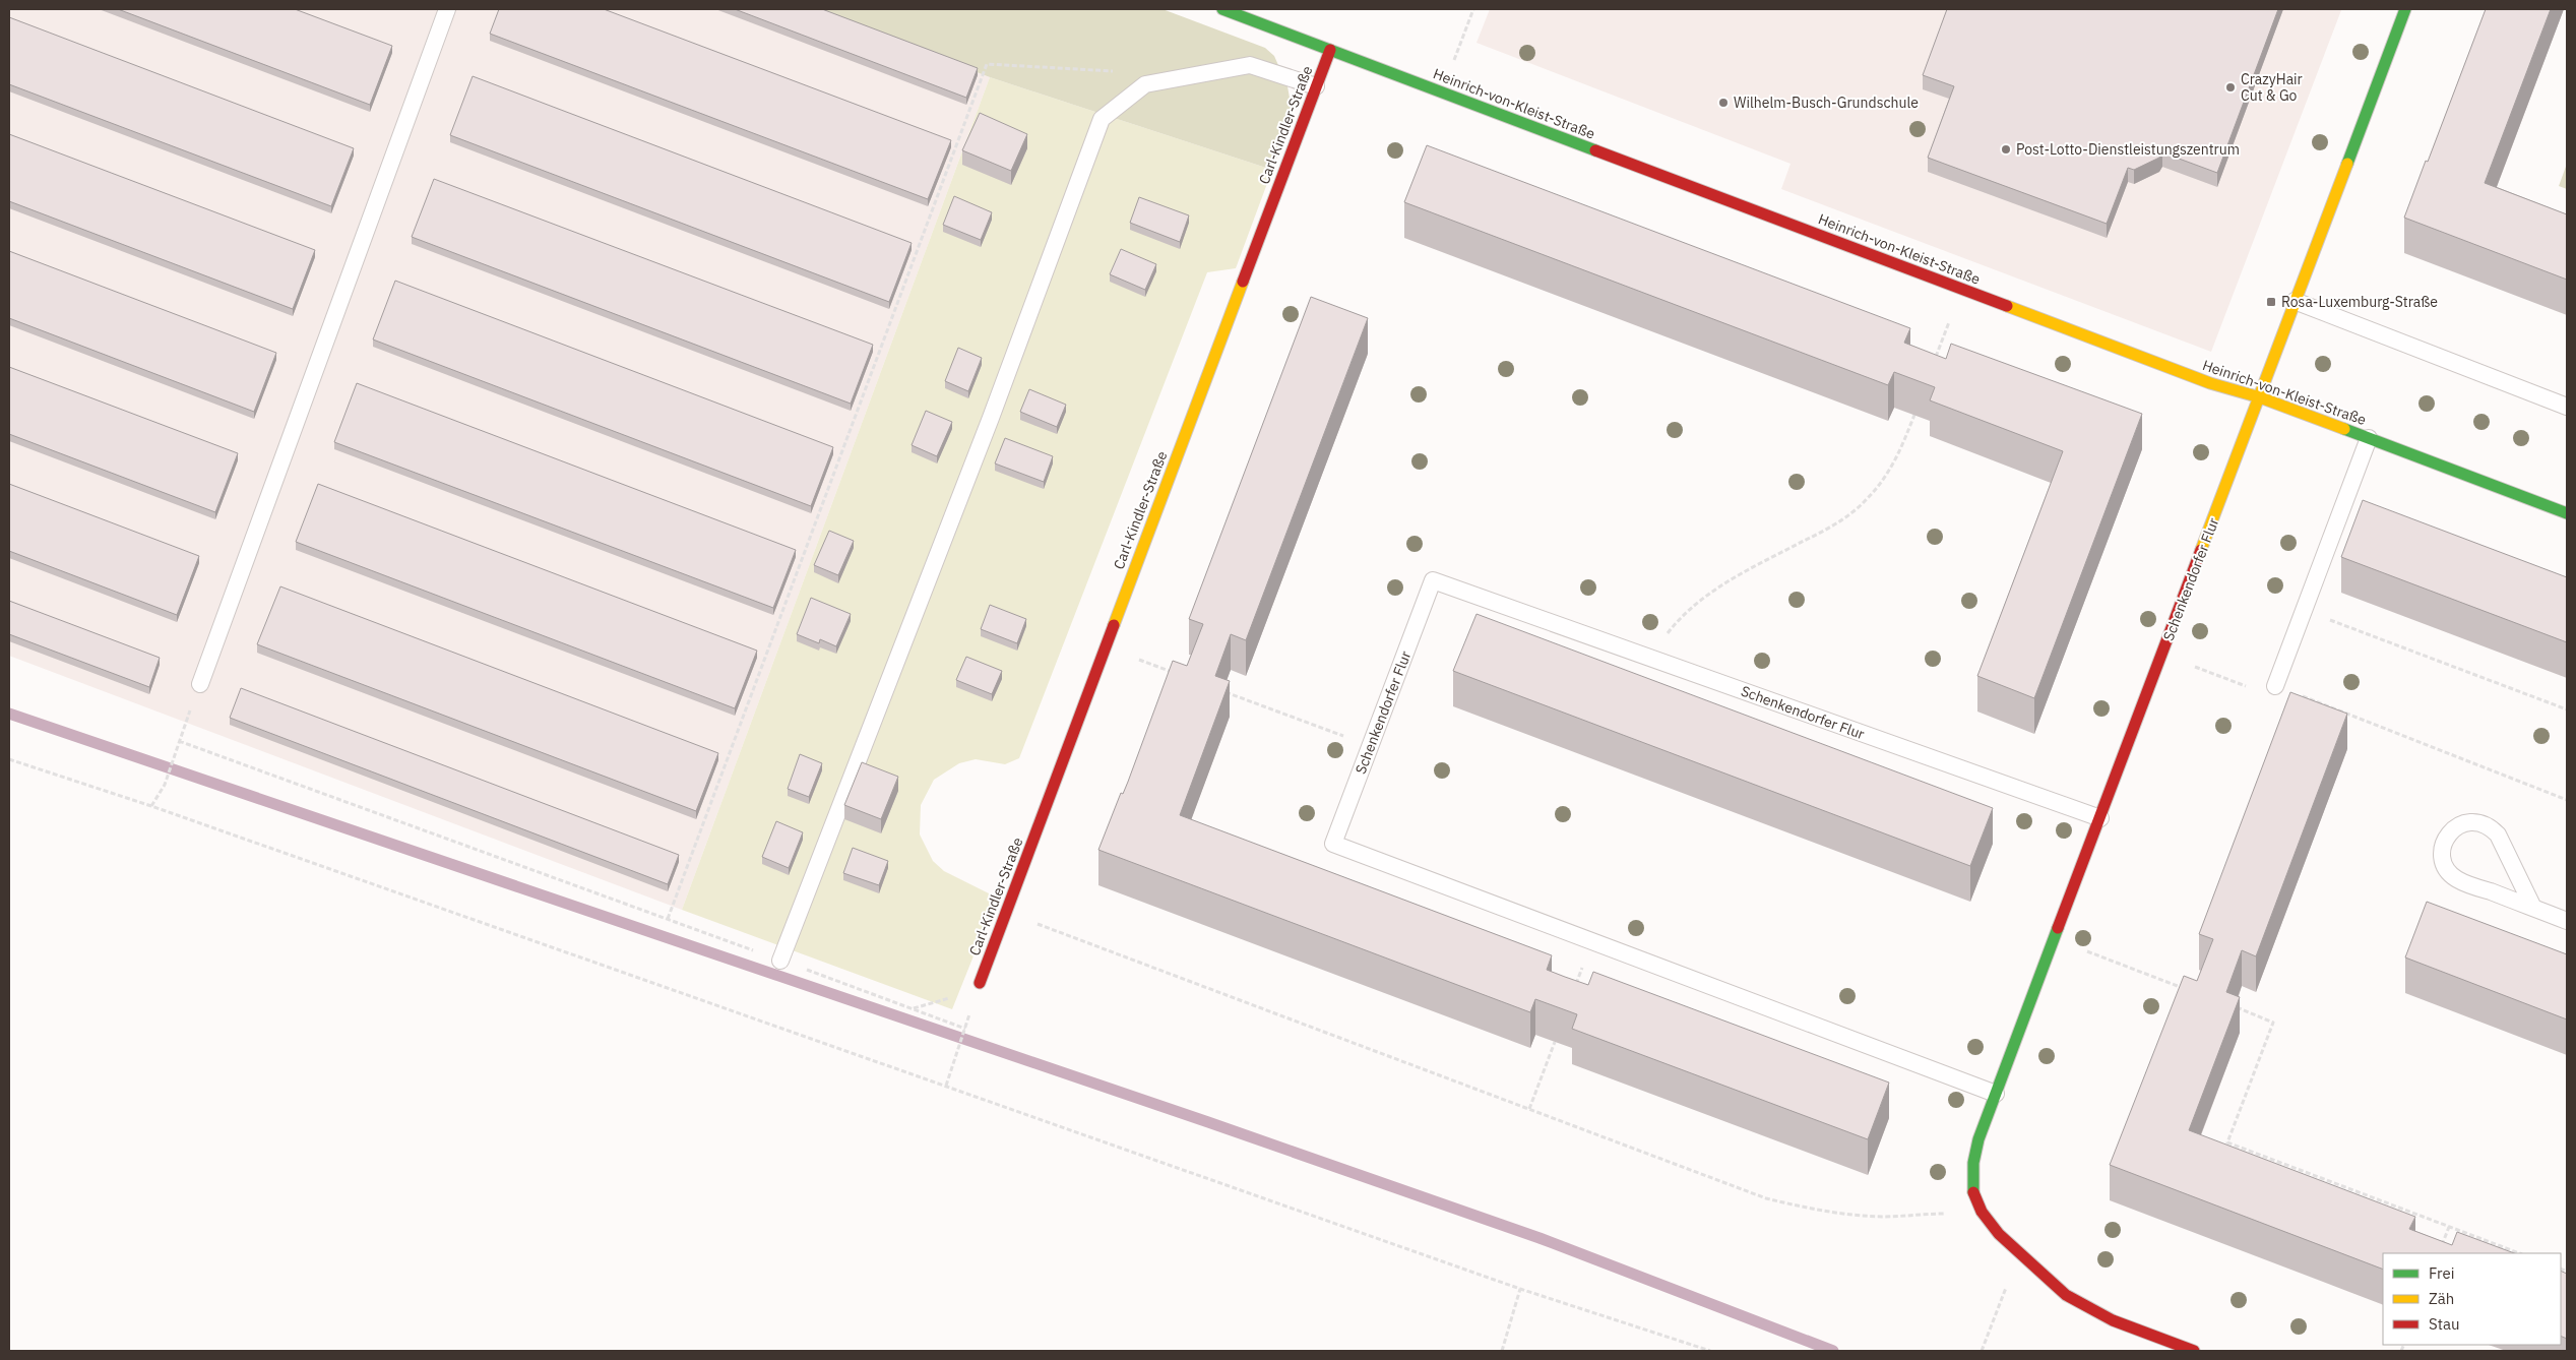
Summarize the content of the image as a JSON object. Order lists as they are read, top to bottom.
{
  "streets": {
    "street": ["Heinrich-von-Kleist-Straße", "Carl-Kindler-Straße", "Schenkendorfer Flur"]
  },
  "crossings": [
    ["Heinrich-von-Kleist-Straße", "Carl-Kindler-Straße"],
    ["Heinrich-von-Kleist-Straße", "Schenkendorfer Flur"]
  ],
  "places": {
    "other": ["CrazyHair Cut & Go", "Wilhelm-Busch-Grundschule", "Post-Lotto-Dienstleistungszentrum"],
    "transit": ["Rosa-Luxemburg-Straße"]
  },
  "legend": ["Frei", "Zäh", "Stau"]
}
